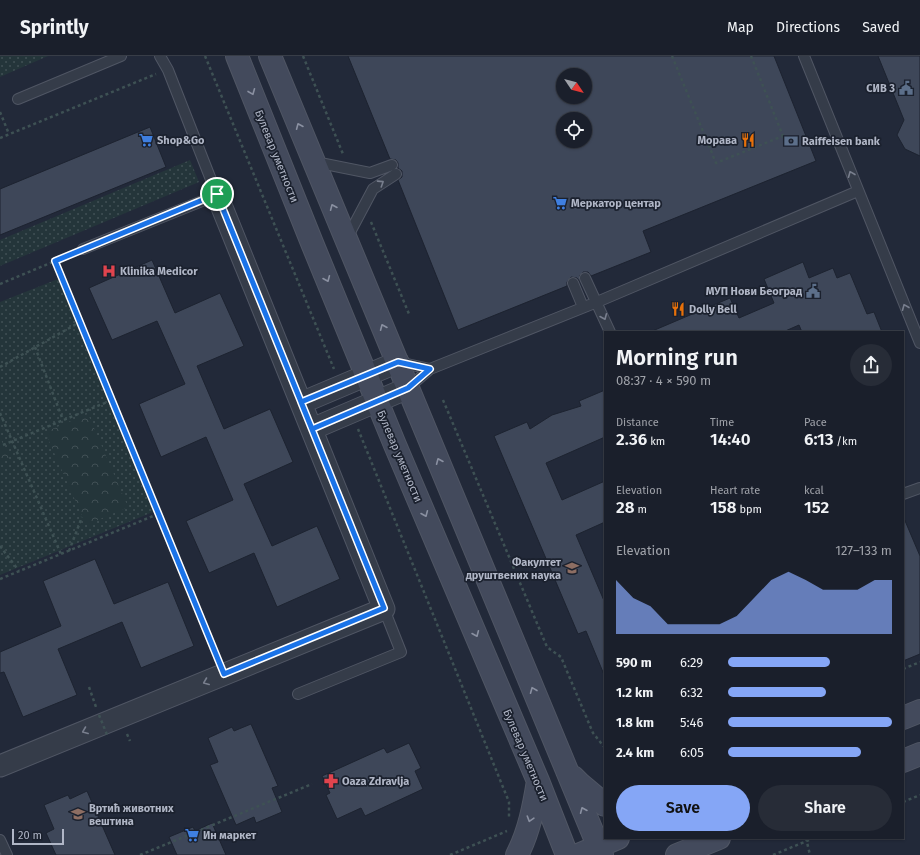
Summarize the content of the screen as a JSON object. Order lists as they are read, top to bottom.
{
  "streets": {
    "street": ["Булевар уметности"]
  },
  "places": {
    "public building": ["СИВ 3", "МУП Нови Београд"],
    "supermarket": ["Shop&Go", "Меркатор центар", "Ин маркет"],
    "restaurant": ["Морава", "Dolly Bell"],
    "bank": ["Raiffeisen bank"],
    "hospital": ["Klinika Medicor"],
    "school or university": ["Факултет друштвених наука", "Вртић животних вештина"],
    "pharmacy": ["Oaza Zdravlja"]
  },
  "scale_bar": "20 m",
  "north": "bottom right",
  "page": {
    "header": "Sprintly",
    "nav": ["Map", "Directions", "Saved"],
    "heading": ["Morning run", "08:37 · 4 × 590 m"],
    "stats": [
      ["Distance", "2.36 km"],
      ["Time", "14:40"],
      ["Pace", "6:13 /km"],
      ["Elevation", "28 m"],
      ["Heart rate", "158 bpm"],
      ["kcal", "152"]
    ],
    "chart": ["Elevation", "127–133 m"],
    "list": [
      {
        "name": "590 m",
        "note": "6:29"
      },
      {
        "name": "1.2 km",
        "note": "6:32"
      },
      {
        "name": "1.8 km",
        "note": "5:46"
      },
      {
        "name": "2.4 km",
        "note": "6:05"
      }
    ],
    "buttons": ["Save", "Share"],
    "scale": "20 m"
  }
}
